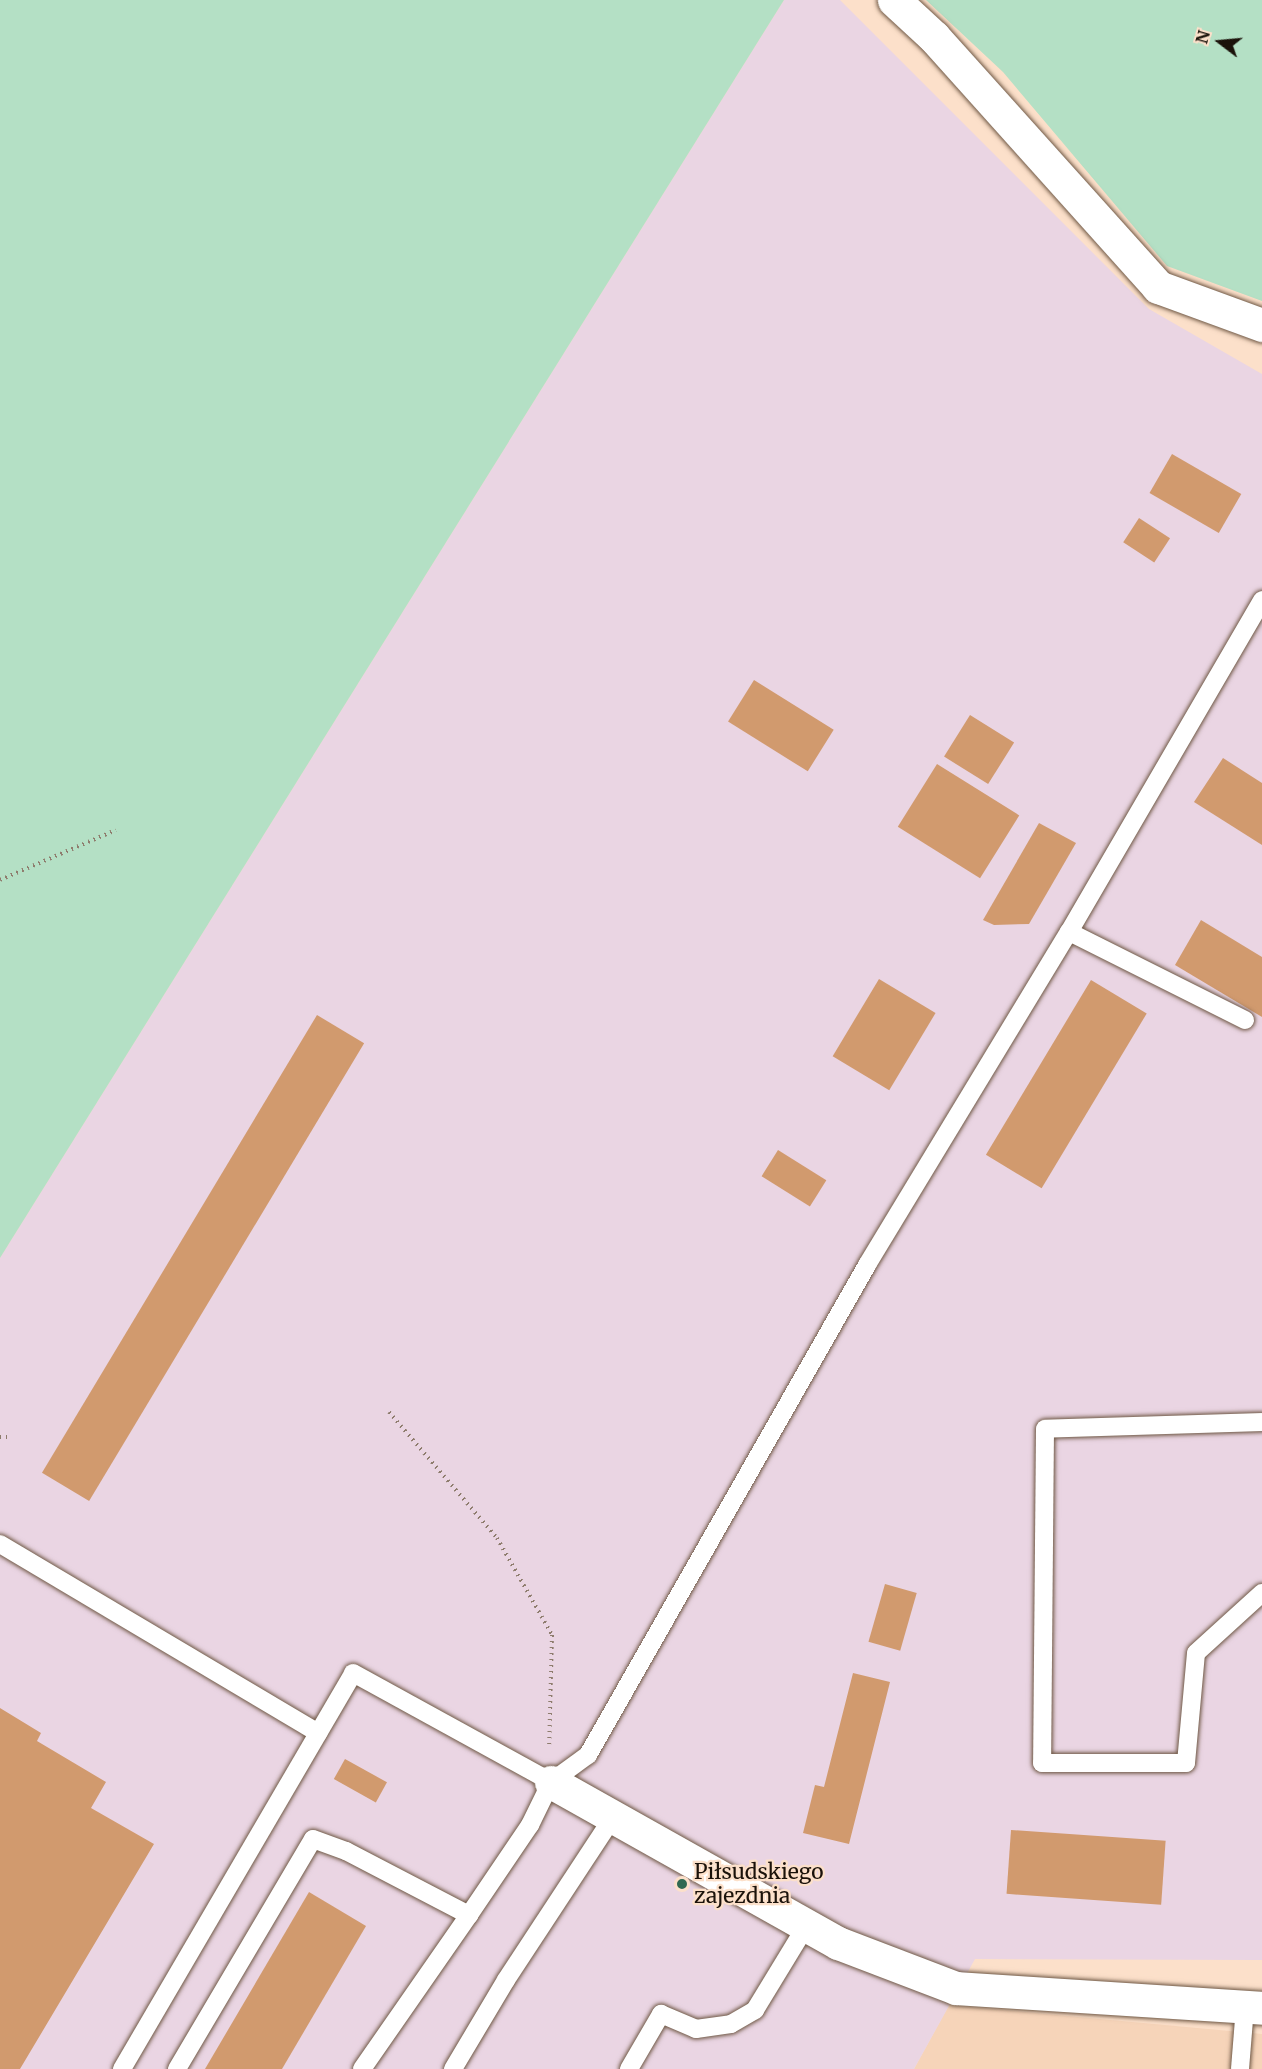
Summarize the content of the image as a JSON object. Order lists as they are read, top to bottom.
{
  "places": ["Piłsudskiego zajezdnia"],
  "north": "left"
}
